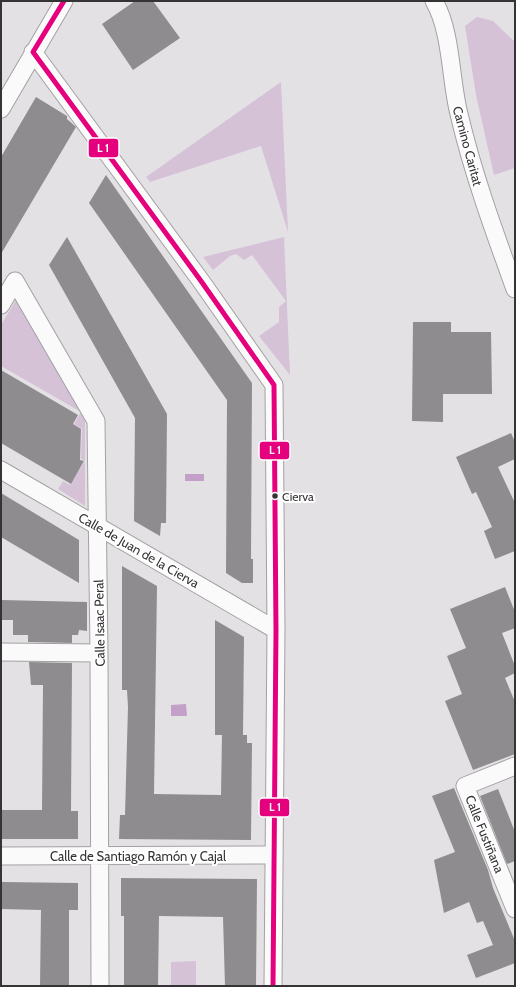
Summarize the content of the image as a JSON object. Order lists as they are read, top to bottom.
{
  "streets": {
    "street": [
      "Camino Caritat",
      "Calle de Juan de la Cierva",
      "Calle Isaac Peral",
      "Calle Fustiñana",
      "Calle de Santiago Ramón y Cajal"
    ]
  },
  "crossings": [
    ["Calle de Juan de la Cierva", "Calle Isaac Peral"],
    ["Calle Isaac Peral", "Calle de Santiago Ramón y Cajal"]
  ],
  "places": ["Cierva"]
}
